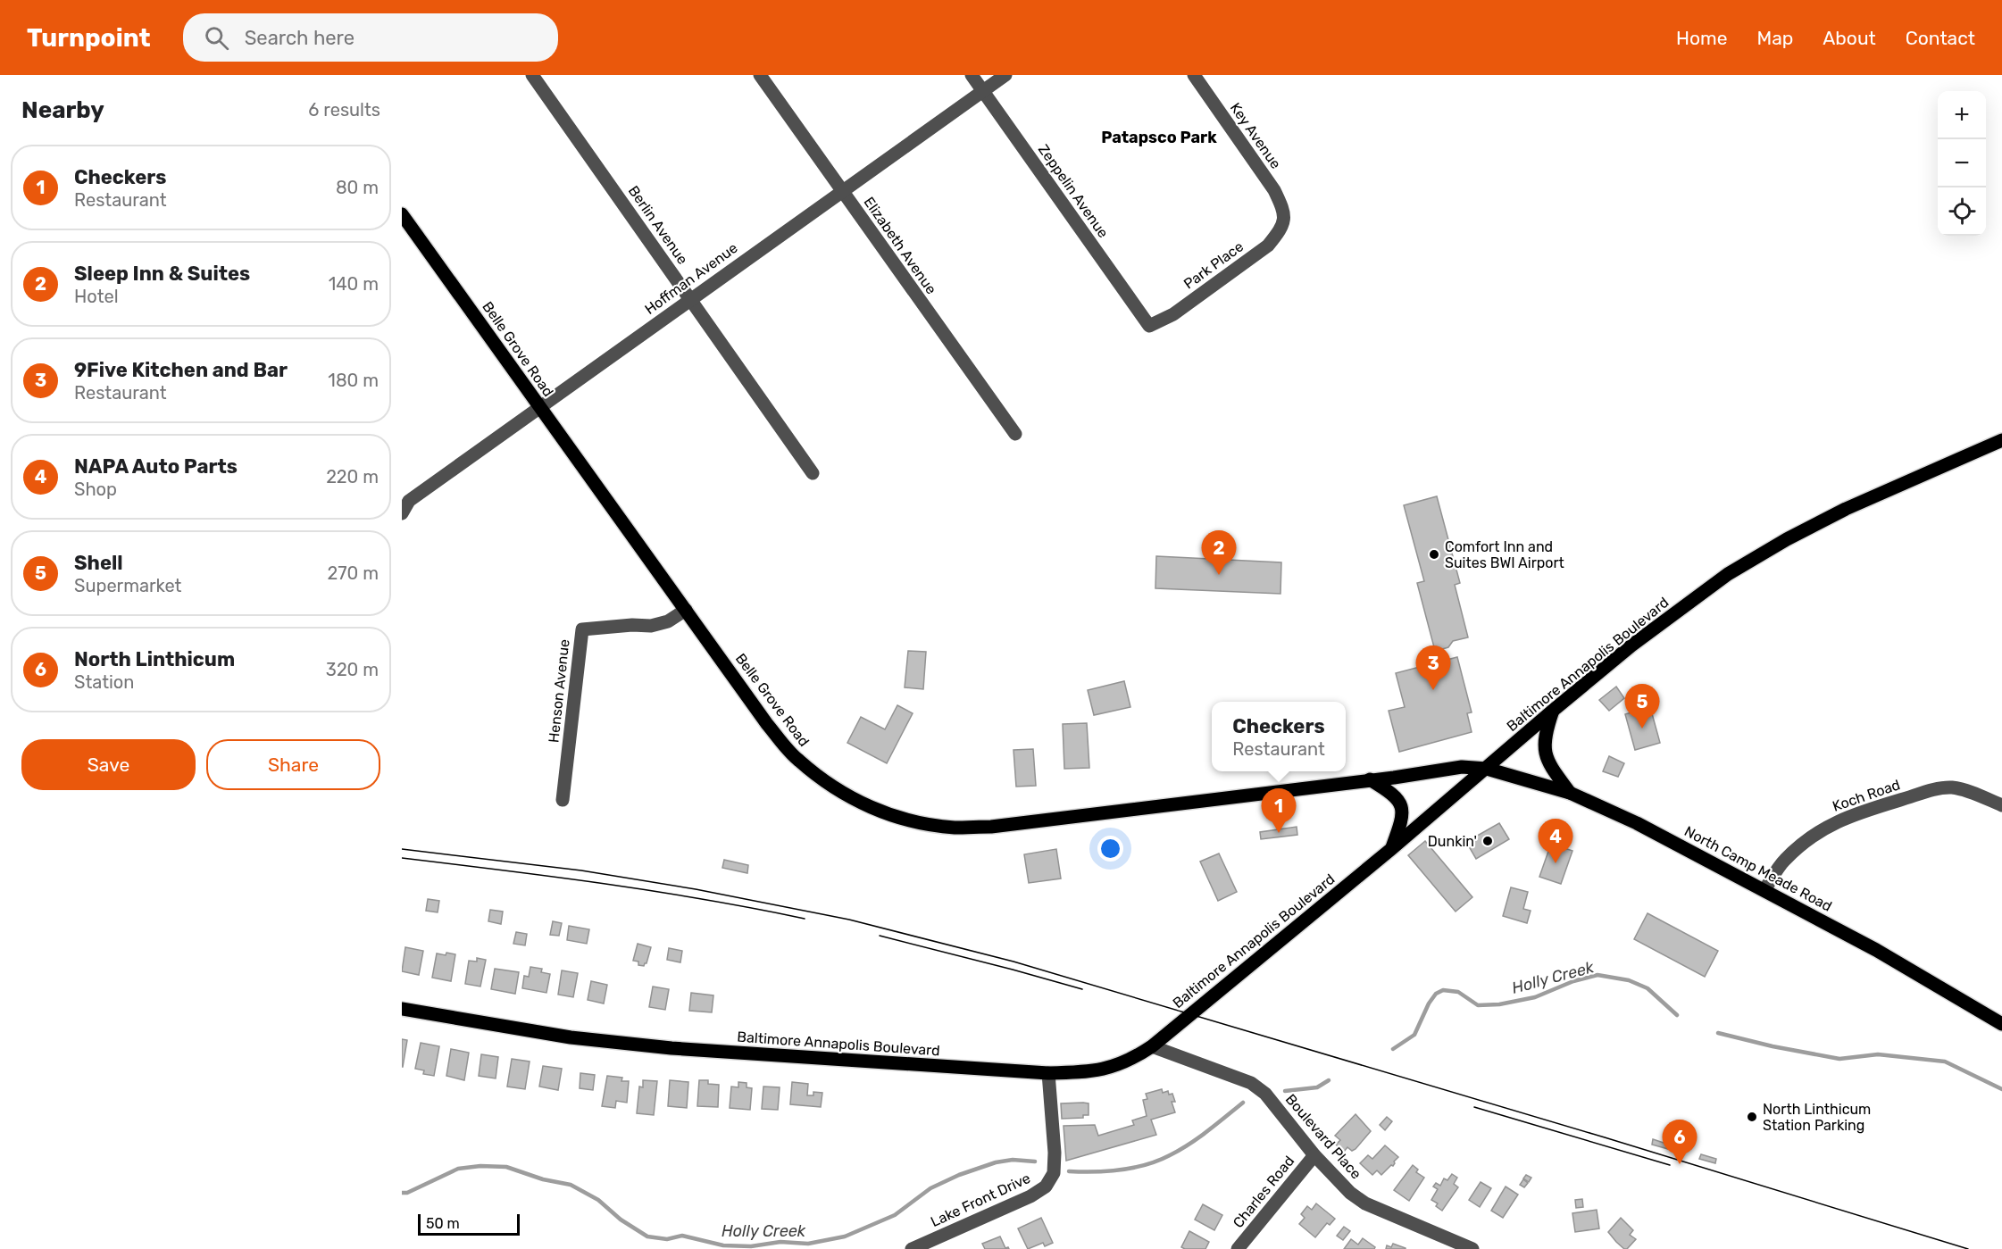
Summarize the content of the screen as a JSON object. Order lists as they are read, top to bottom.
{
  "streets": {
    "main road": ["Belle Grove Road", "Baltimore Annapolis Boulevard", "North Camp Meade Road"],
    "street": [
      "Key Avenue",
      "Zeppelin Avenue",
      "Berlin Avenue",
      "Elizabeth Avenue",
      "Park Place",
      "Hoffman Avenue",
      "Henson Avenue",
      "Koch Road",
      "Boulevard Place",
      "Charles Road",
      "Lake Front Drive"
    ]
  },
  "crossings": [
    ["Key Avenue", "Park Place"],
    ["Zeppelin Avenue", "Park Place"],
    ["Zeppelin Avenue", "Hoffman Avenue"],
    ["Berlin Avenue", "Hoffman Avenue"],
    ["Elizabeth Avenue", "Hoffman Avenue"],
    ["Hoffman Avenue", "Belle Grove Road"],
    ["Belle Grove Road", "Baltimore Annapolis Boulevard"],
    ["Belle Grove Road", "Henson Avenue"],
    ["Belle Grove Road", "North Camp Meade Road"],
    ["Baltimore Annapolis Boulevard", "North Camp Meade Road"],
    ["Baltimore Annapolis Boulevard", "Boulevard Place"],
    ["Baltimore Annapolis Boulevard", "Lake Front Drive"],
    ["Koch Road", "North Camp Meade Road"],
    ["Boulevard Place", "Charles Road"]
  ],
  "districts": ["Patapsco Park"],
  "water": ["Holly Creek"],
  "places": ["Comfort Inn and Suites BWI Airport", "Dunkin'", "North Linthicum Station Parking"],
  "scale_bar": "50 m",
  "page": {
    "header": "Turnpoint",
    "search": "Search here",
    "nav": [
      "Home",
      "Map",
      "About",
      "Contact"
    ],
    "heading": ["Nearby", "6 results"],
    "map_buttons": ["+", "−"],
    "list": [
      {
        "mark": "1",
        "name": "Checkers",
        "note": "Restaurant",
        "value": "80 m"
      },
      {
        "mark": "2",
        "name": "Sleep Inn & Suites",
        "note": "Hotel",
        "value": "140 m"
      },
      {
        "mark": "3",
        "name": "9Five Kitchen and Bar",
        "note": "Restaurant",
        "value": "180 m"
      },
      {
        "mark": "4",
        "name": "NAPA Auto Parts",
        "note": "Shop",
        "value": "220 m"
      },
      {
        "mark": "5",
        "name": "Shell",
        "note": "Supermarket",
        "value": "270 m"
      },
      {
        "mark": "6",
        "name": "North Linthicum",
        "note": "Station",
        "value": "320 m"
      }
    ],
    "pins": [
      "2",
      "3",
      "5",
      "1",
      "4",
      "6"
    ],
    "popup": ["Checkers", "Restaurant"],
    "buttons": ["Save", "Share"],
    "scale": "50 m"
  }
}
